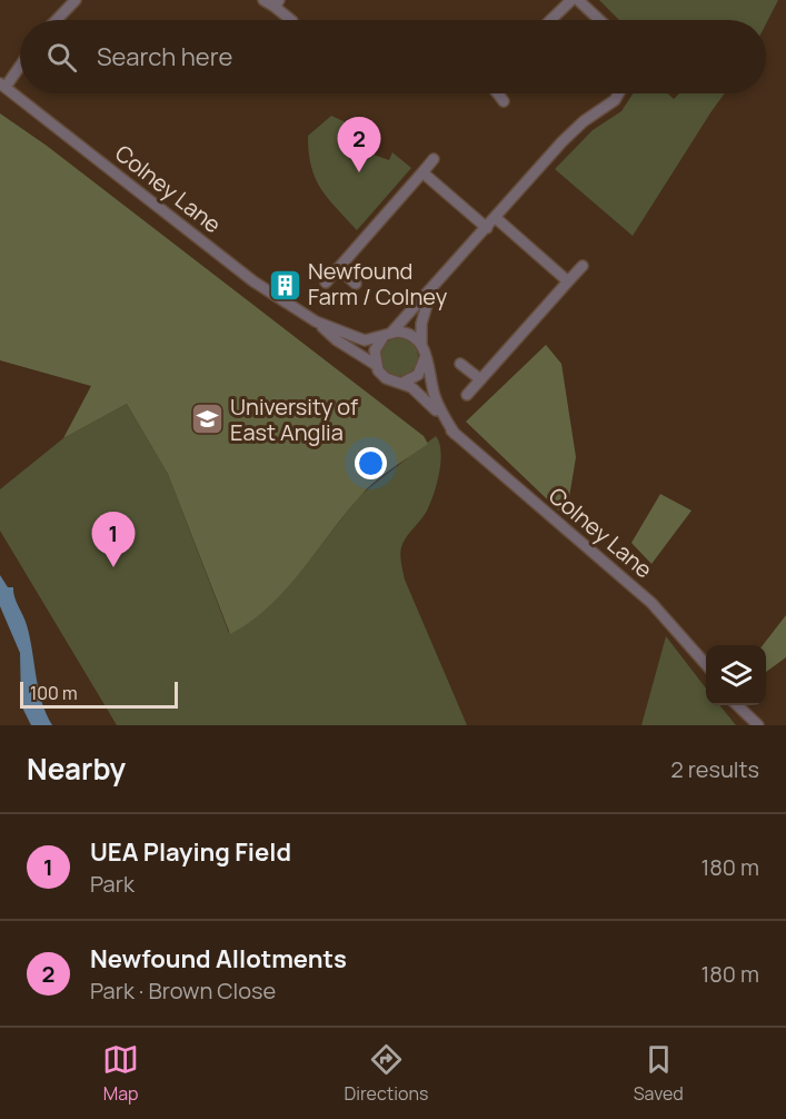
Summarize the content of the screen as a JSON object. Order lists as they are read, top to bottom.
{
  "streets": {
    "street": ["Colney Lane"]
  },
  "places": {
    "building": ["Newfound Farm / Colney"],
    "school or university": ["University of East Anglia"]
  },
  "scale_bar": "100 m",
  "page": {
    "search": "Search here",
    "pins": ["2", "1"],
    "scale": "100 m",
    "heading": ["Nearby", "2 results"],
    "list": [
      {
        "mark": "1",
        "name": "UEA Playing Field",
        "note": "Park",
        "value": "180 m"
      },
      {
        "mark": "2",
        "name": "Newfound Allotments",
        "note": "Park · Brown Close",
        "value": "180 m"
      }
    ],
    "nav": ["Map", "Directions", "Saved"]
  }
}
